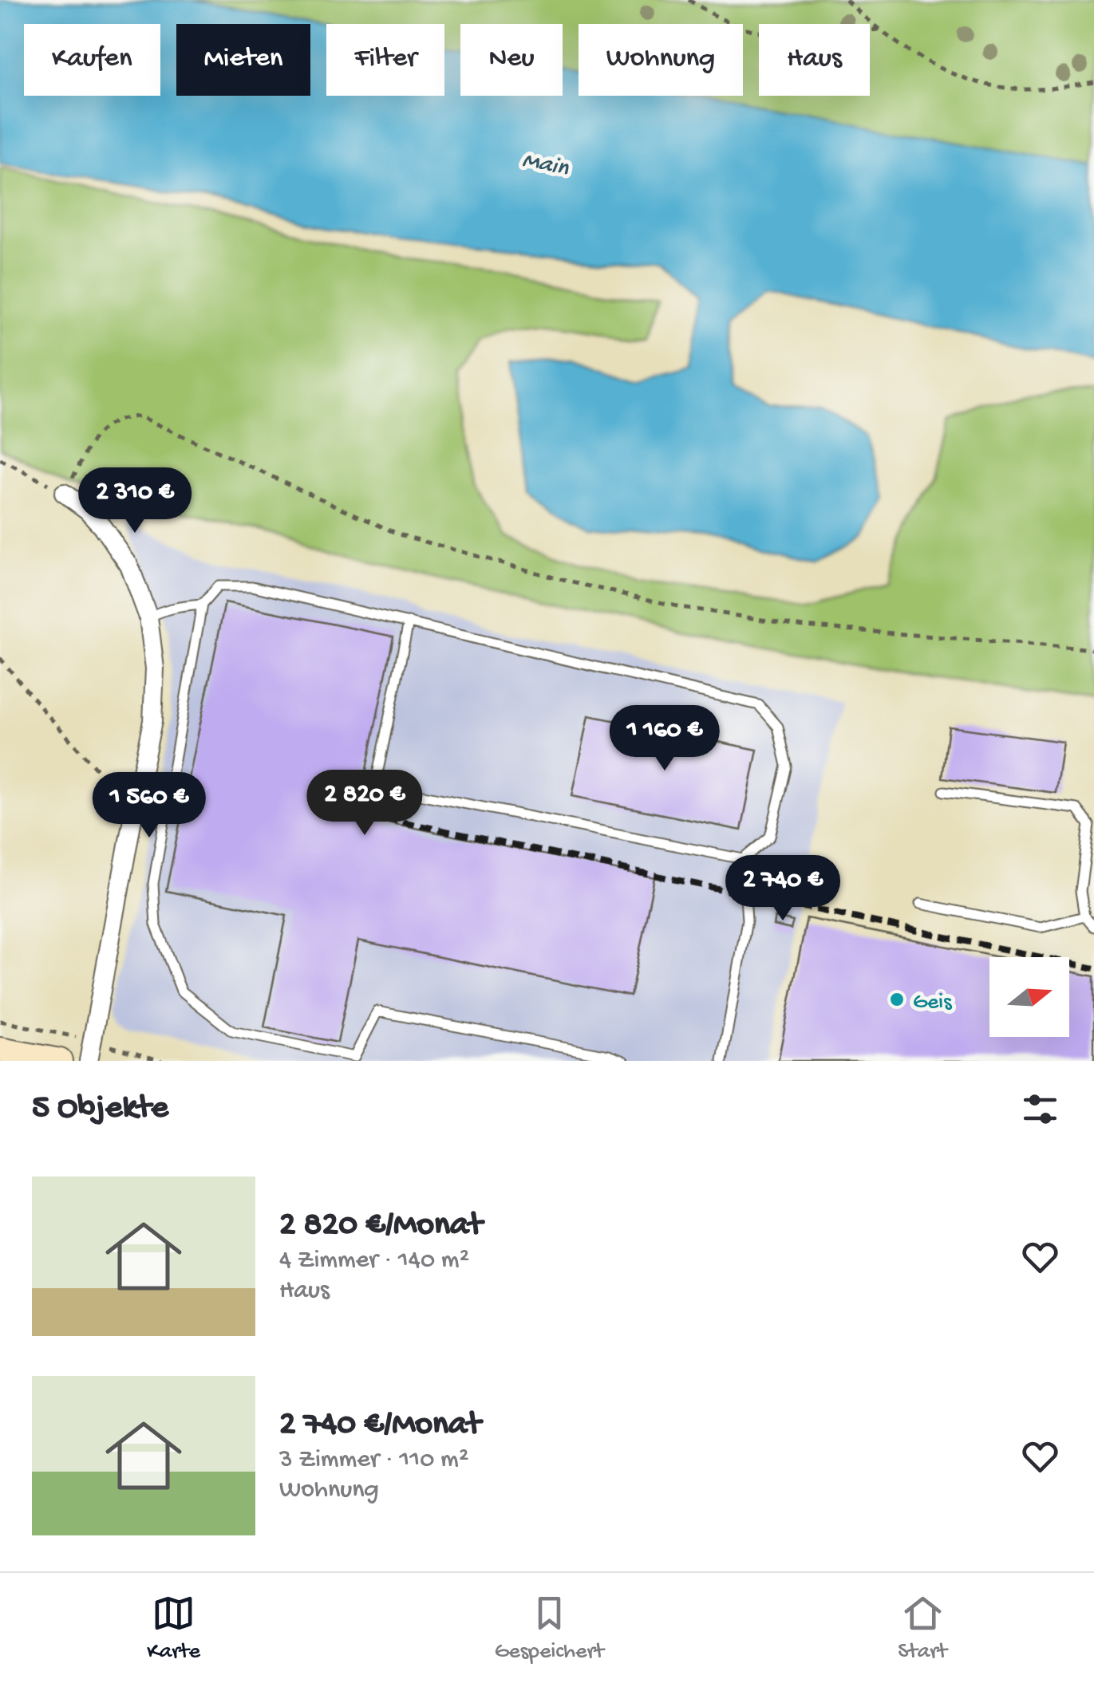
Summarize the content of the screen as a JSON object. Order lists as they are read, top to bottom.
{
  "water": ["Main"],
  "places": ["Geis"],
  "north": "right",
  "page": {
    "chip": [
      "Kaufen",
      "Mieten",
      "Filter",
      "Neu",
      "Wohnung",
      "Haus"
    ],
    "price": [
      "2 310 €",
      "1 160 €",
      "2 820 €",
      "1 560 €",
      "2 740 €"
    ],
    "heading": "5 Objekte",
    "list": [
      {
        "name": "2 820 €/Monat",
        "note": "4 Zimmer · 140 m² · Haus"
      },
      {
        "name": "2 740 €/Monat",
        "note": "3 Zimmer · 110 m² · Wohnung"
      }
    ],
    "tabs": ["Karte", "Gespeichert", "Start"]
  }
}
